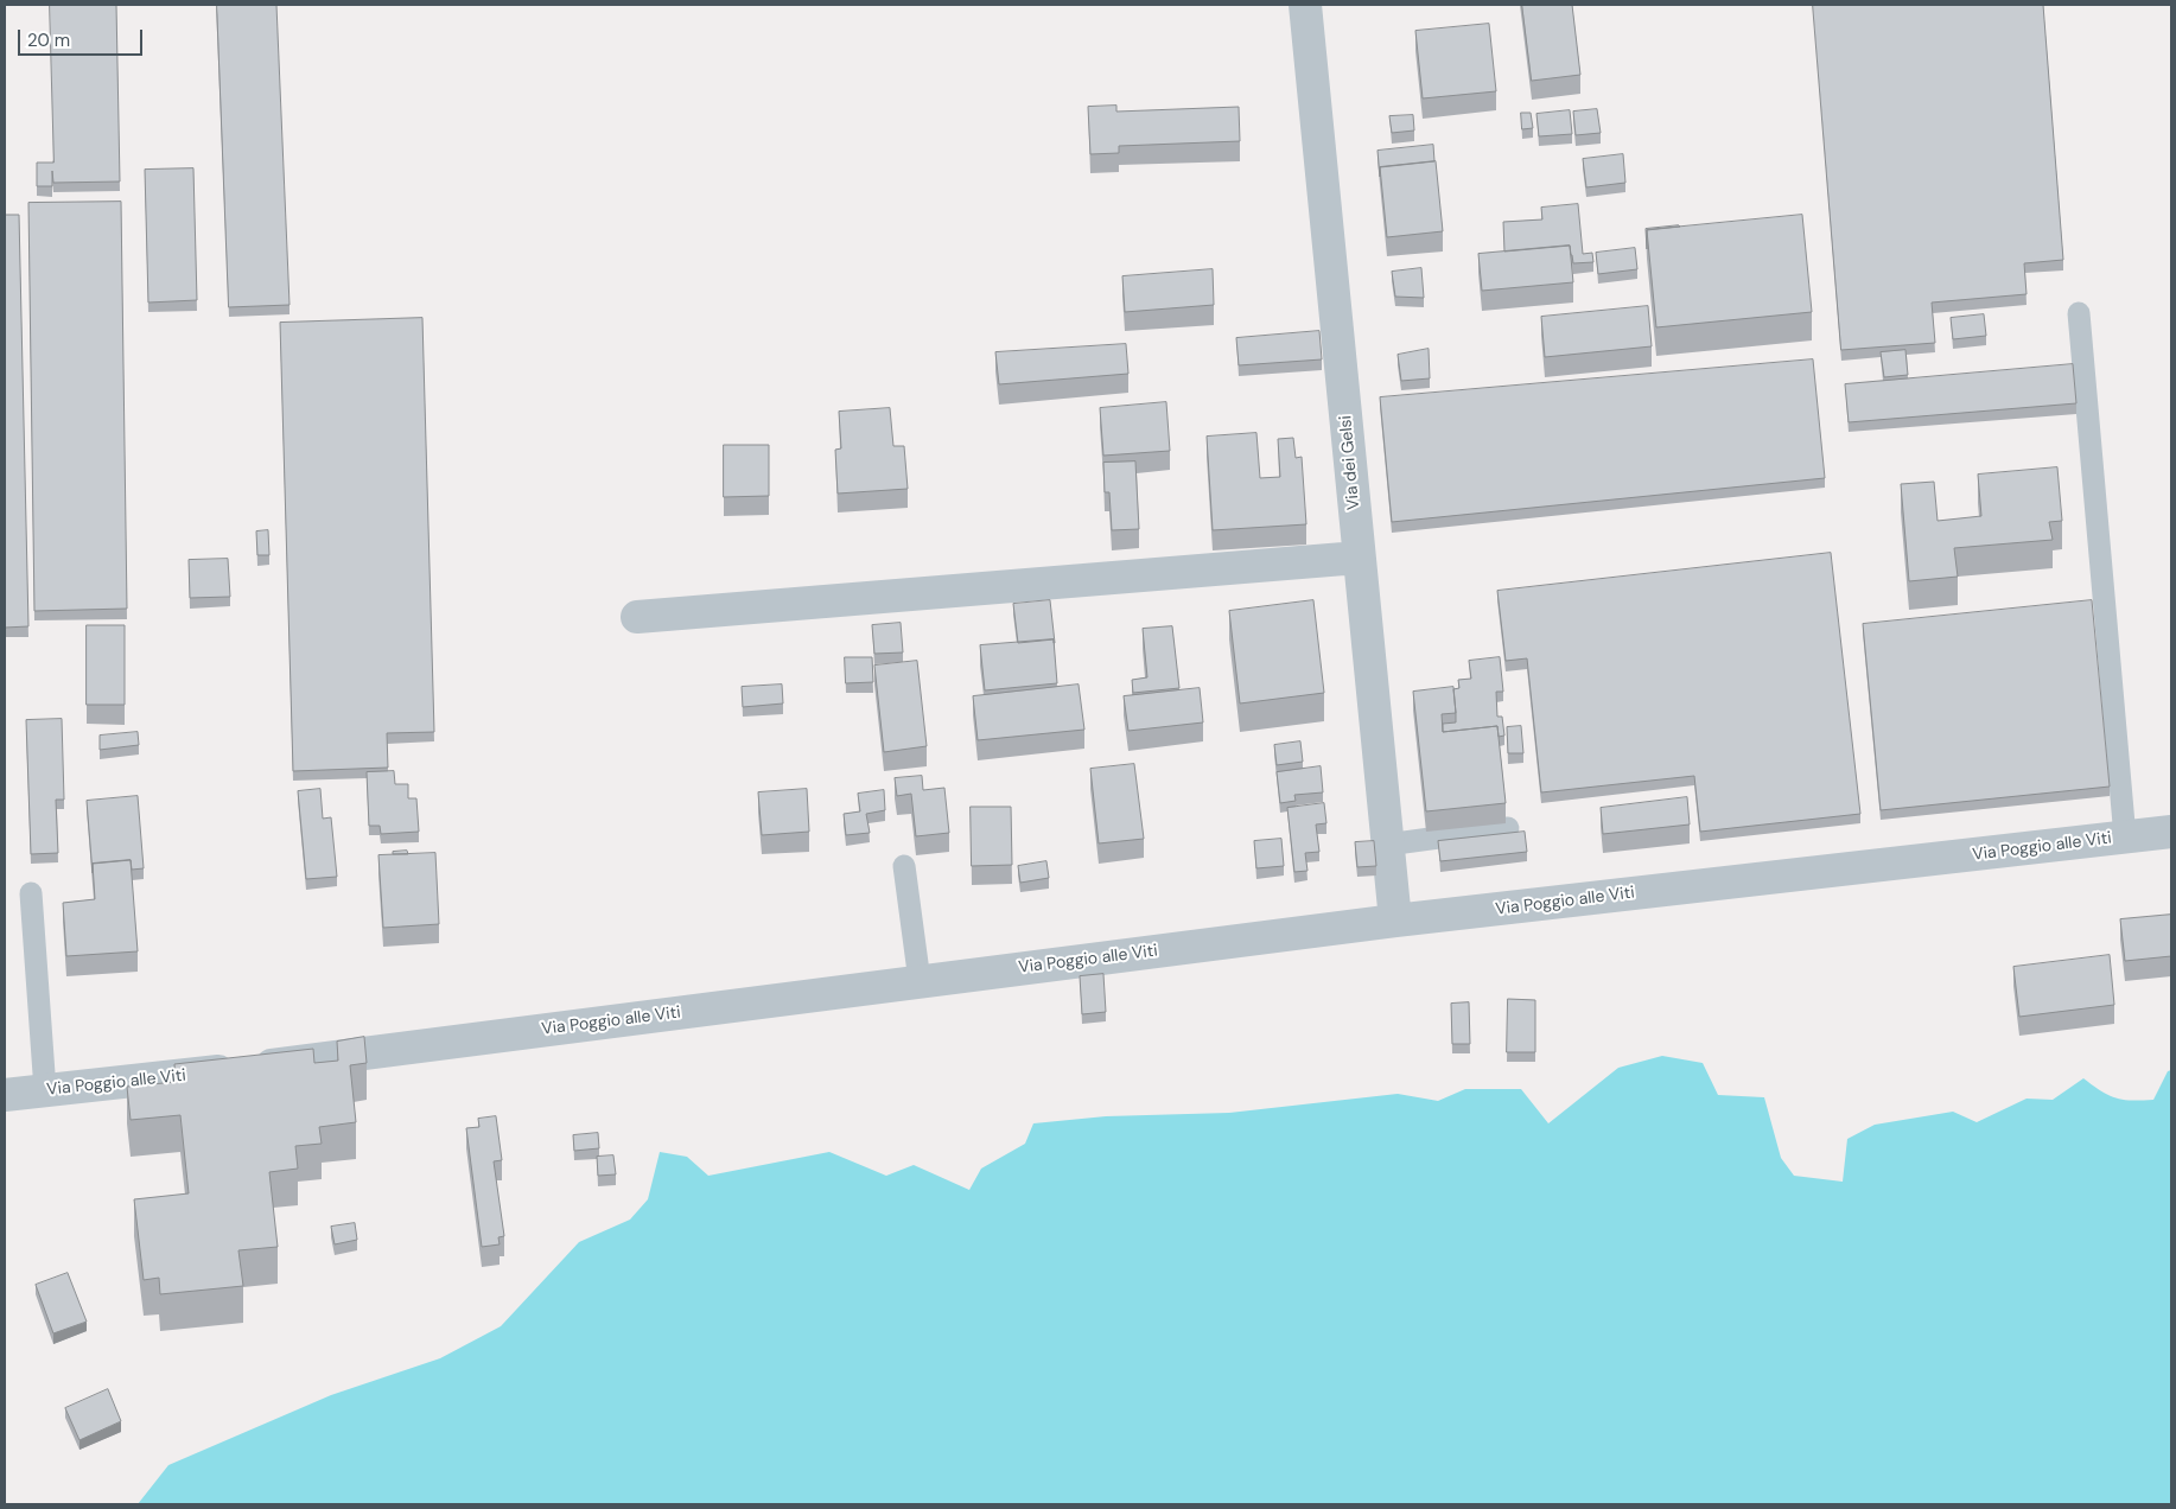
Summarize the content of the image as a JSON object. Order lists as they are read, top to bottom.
{
  "streets": {
    "street": ["Via dei Gelsi", "Via Poggio alle Viti"]
  },
  "crossings": [
    ["Via dei Gelsi", "Via Poggio alle Viti"]
  ],
  "scale_bar": "20 m"
}
